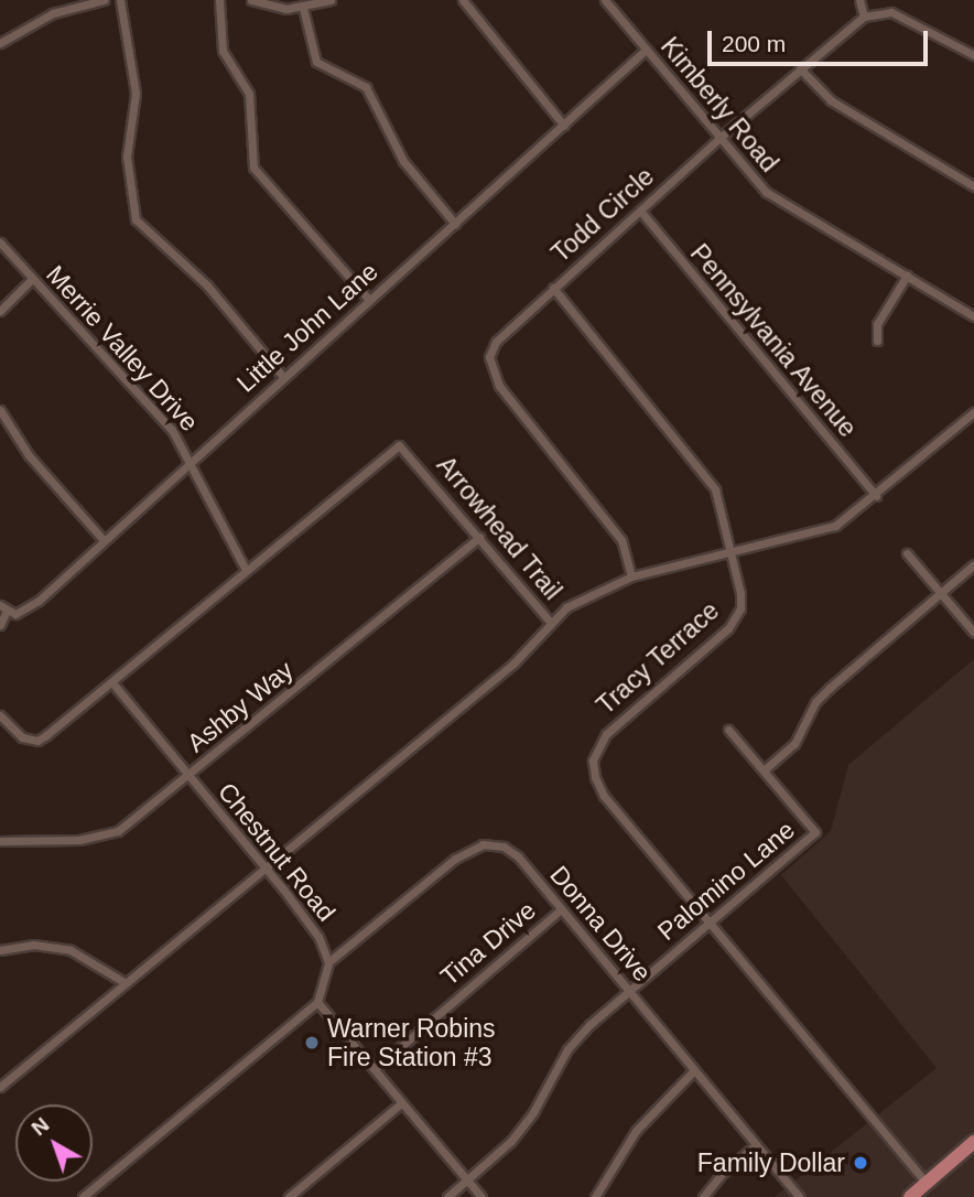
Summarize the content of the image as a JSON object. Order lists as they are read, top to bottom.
{
  "streets": {
    "street": [
      "Kimberly Road",
      "Todd Circle",
      "Little John Lane",
      "Pennsylvania Avenue",
      "Merrie Valley Drive",
      "Arrowhead Trail",
      "Tracy Terrace",
      "Ashby Way",
      "Chestnut Road",
      "Palomino Lane",
      "Donna Drive",
      "Tina Drive"
    ]
  },
  "crossings": [
    ["Kimberly Road", "Todd Circle"],
    ["Kimberly Road", "Little John Lane"],
    ["Todd Circle", "Pennsylvania Avenue"],
    ["Todd Circle", "Tracy Terrace"],
    ["Little John Lane", "Merrie Valley Drive"],
    ["Merrie Valley Drive", "Arrowhead Trail"],
    ["Arrowhead Trail", "Ashby Way"],
    ["Arrowhead Trail", "Chestnut Road"],
    ["Tracy Terrace", "Palomino Lane"],
    ["Ashby Way", "Chestnut Road"],
    ["Chestnut Road", "Donna Drive"],
    ["Palomino Lane", "Donna Drive"],
    ["Donna Drive", "Tina Drive"]
  ],
  "places": ["Warner Robins Fire Station #3", "Family Dollar"],
  "scale_bar": "200 m",
  "north": "top left"
}
